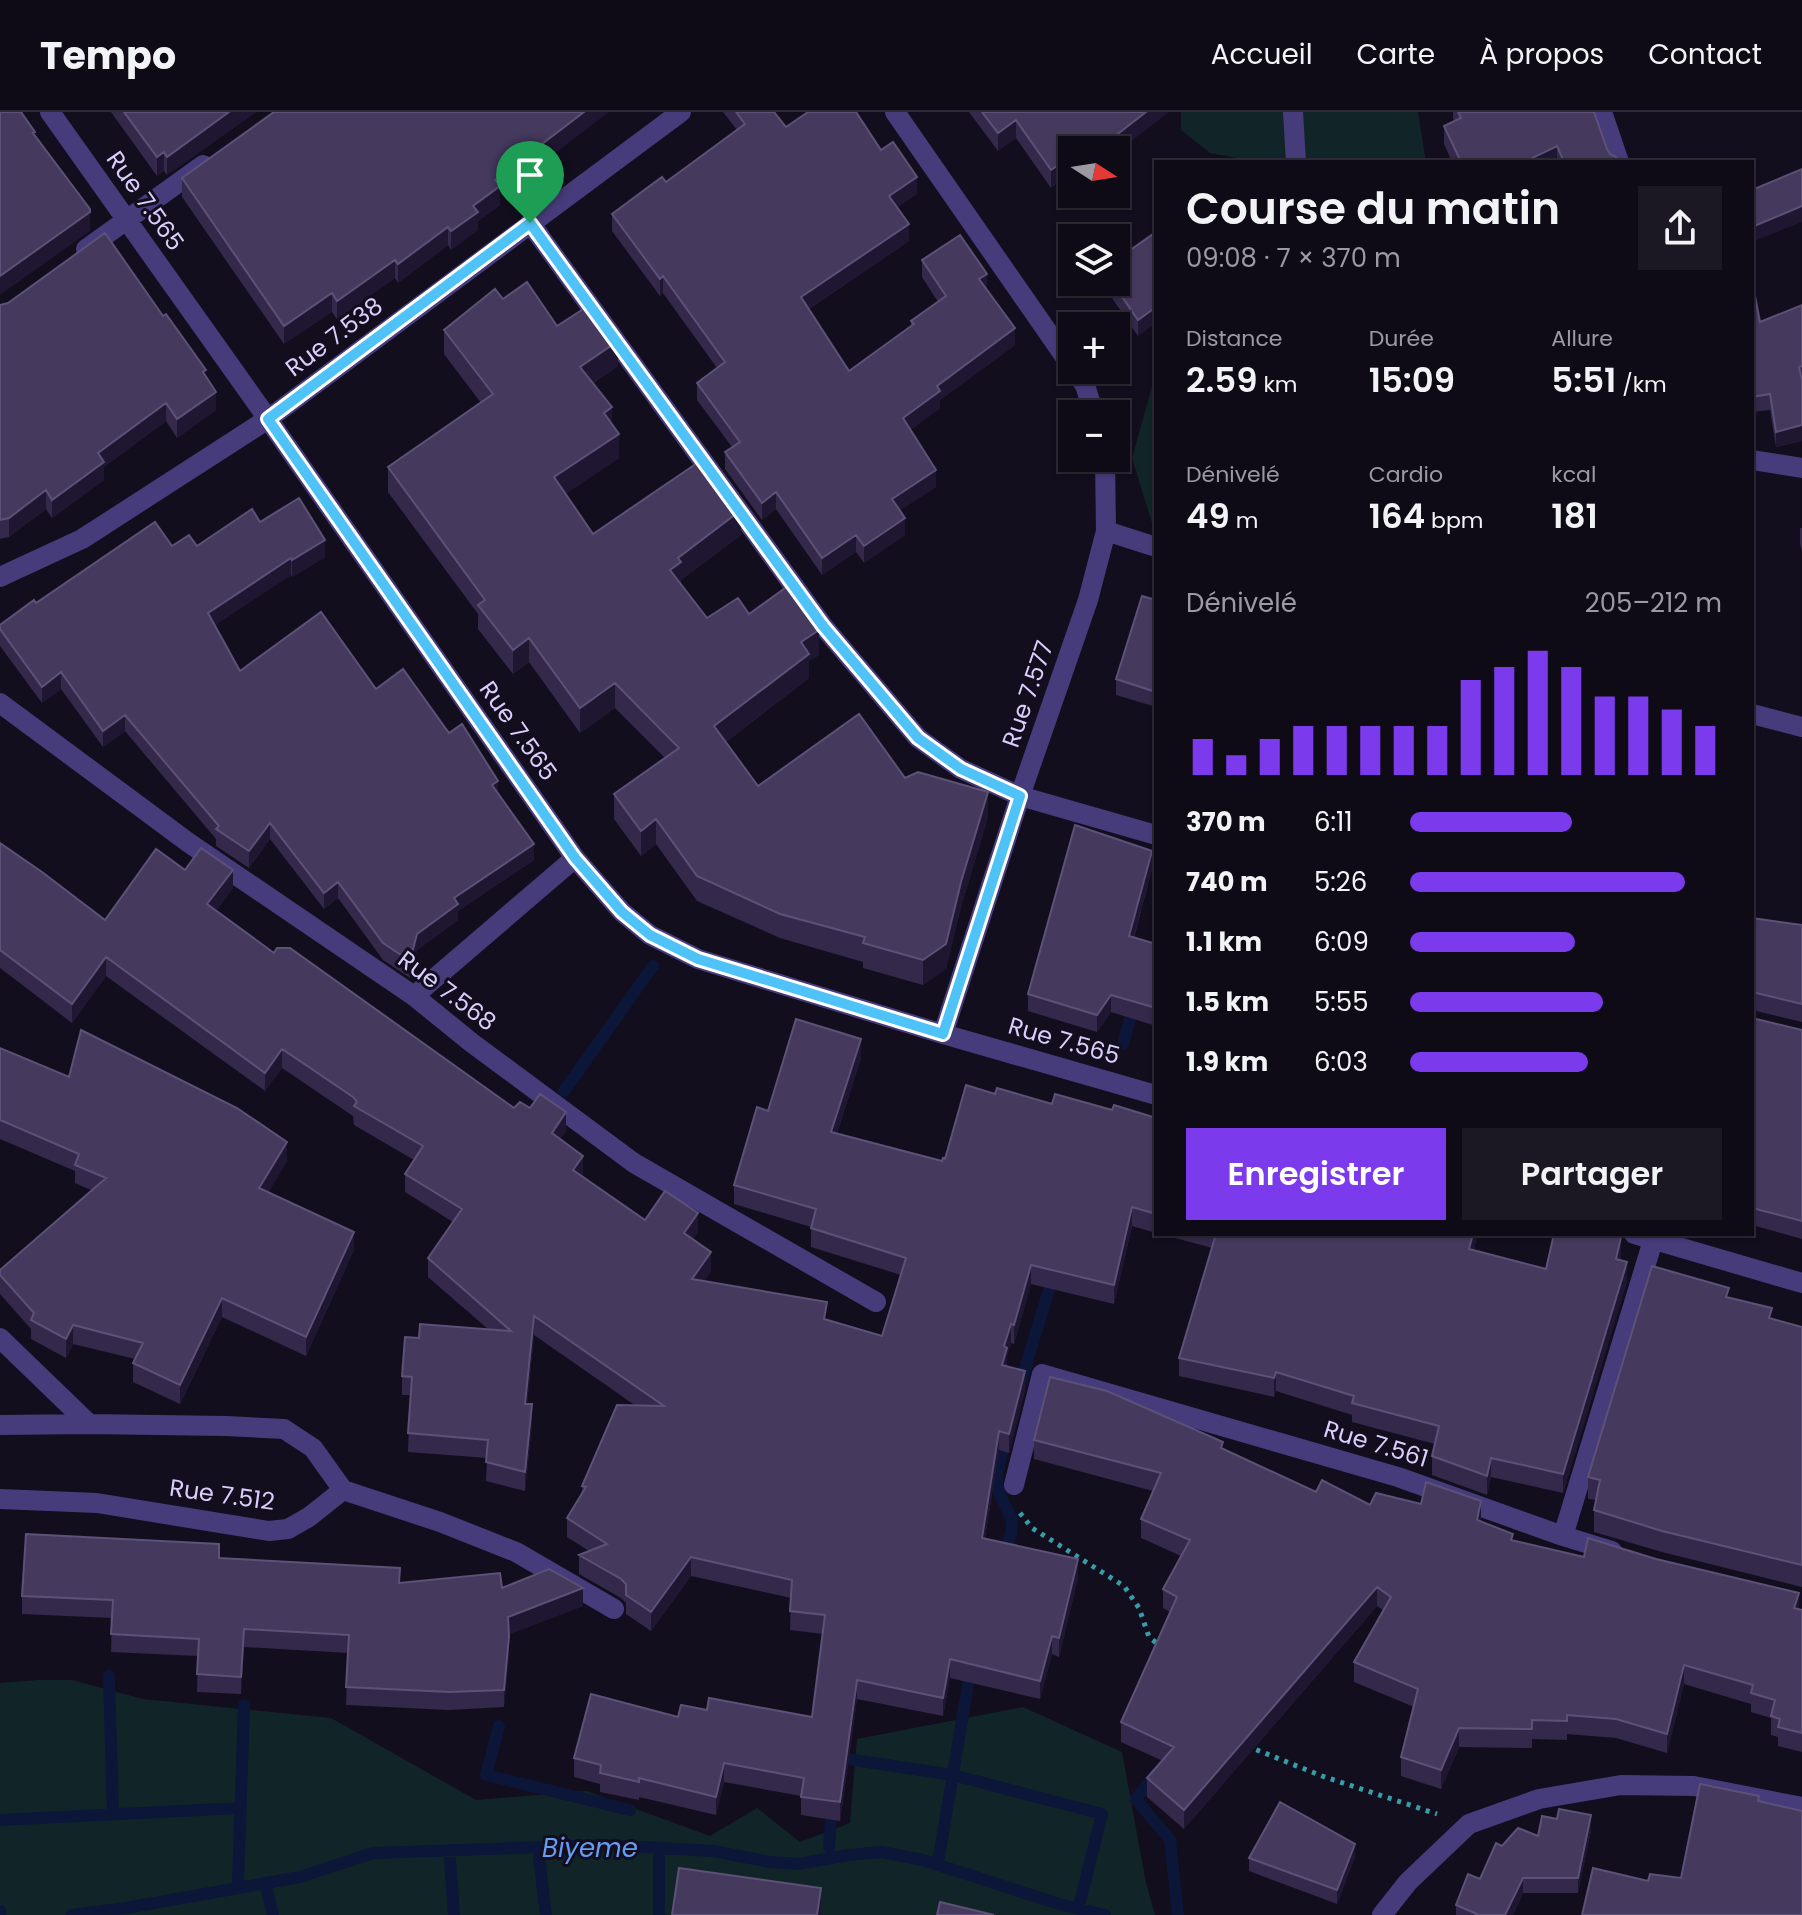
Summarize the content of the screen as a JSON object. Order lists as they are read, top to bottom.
{
  "streets": {
    "street": [
      "Rue 7.565",
      "Rue 7.538",
      "Rue 7.577",
      "Rue 7.568",
      "Rue 7.561",
      "Rue 7.512"
    ]
  },
  "crossings": [
    ["Rue 7.565", "Rue 7.538"],
    ["Rue 7.565", "Rue 7.577"]
  ],
  "water": ["Biyeme"],
  "north": "right",
  "page": {
    "header": "Tempo",
    "nav": [
      "Accueil",
      "Carte",
      "À propos",
      "Contact"
    ],
    "map_buttons": ["+", "−"],
    "heading": ["Course du matin", "09:08 · 7 × 370 m"],
    "stats": [
      ["Distance", "2.59 km"],
      ["Durée", "15:09"],
      ["Allure", "5:51 /km"],
      ["Dénivelé", "49 m"],
      ["Cardio", "164 bpm"],
      ["kcal", "181"]
    ],
    "chart": ["Dénivelé", "205–212 m"],
    "list": [
      {
        "name": "370 m",
        "note": "6:11"
      },
      {
        "name": "740 m",
        "note": "5:26"
      },
      {
        "name": "1.1 km",
        "note": "6:09"
      },
      {
        "name": "1.5 km",
        "note": "5:55"
      },
      {
        "name": "1.9 km",
        "note": "6:03"
      }
    ],
    "buttons": ["Enregistrer", "Partager"]
  }
}
